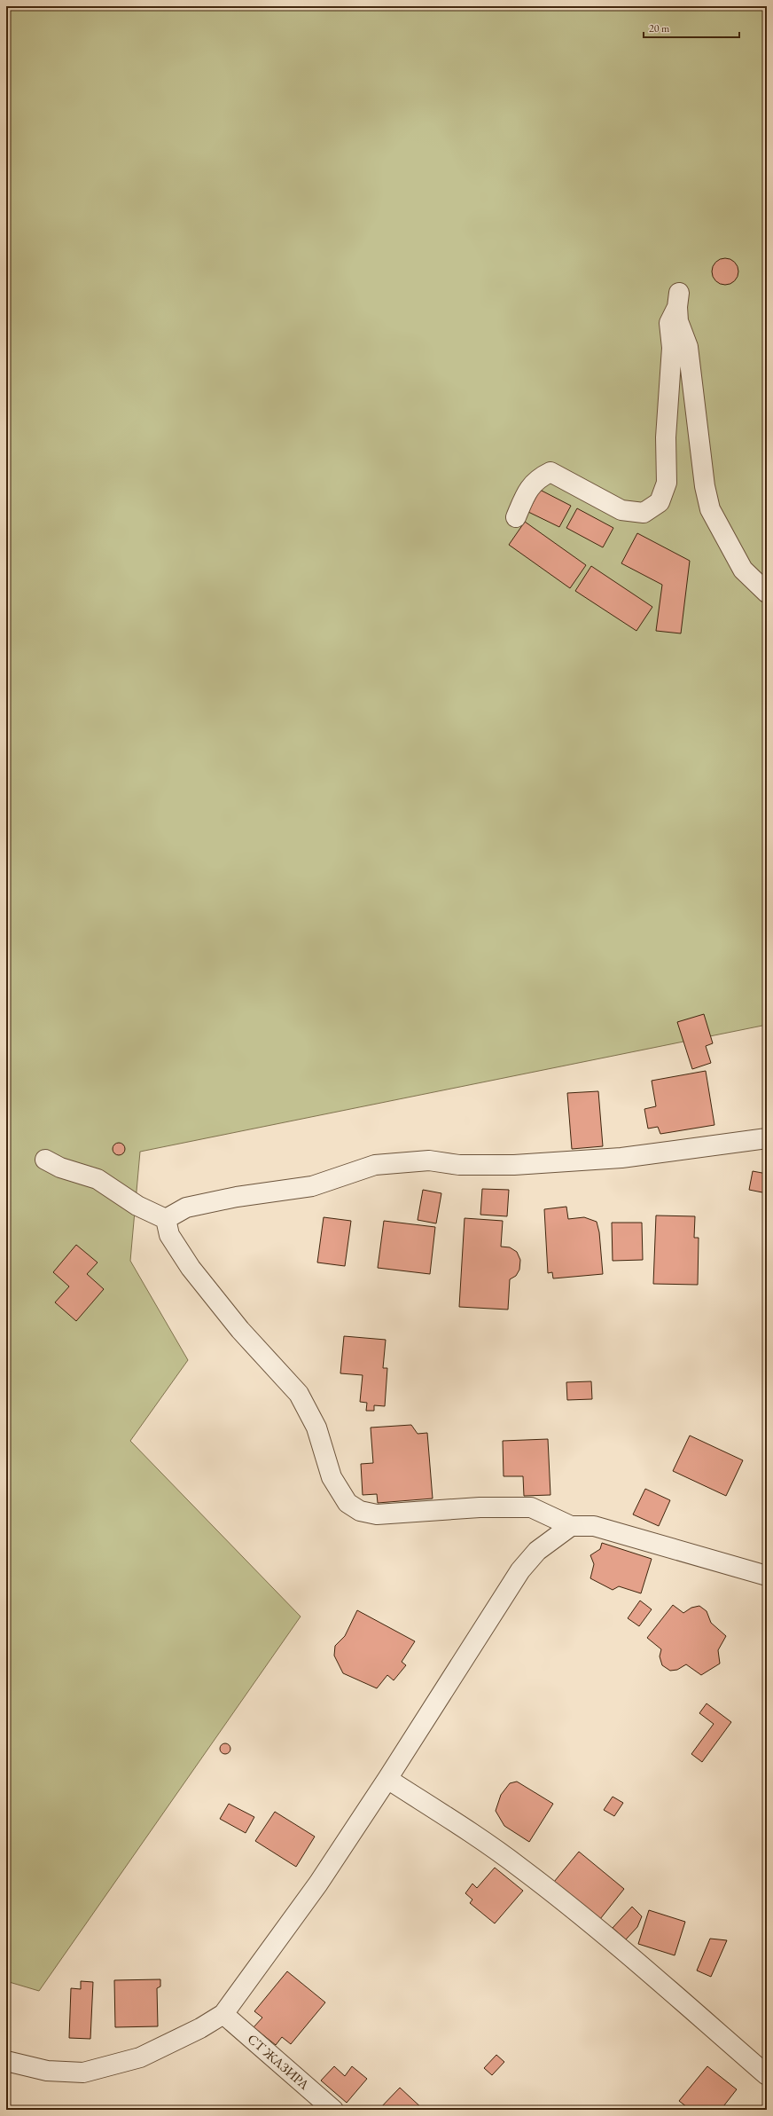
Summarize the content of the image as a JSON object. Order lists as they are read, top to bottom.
{
  "streets": {
    "street": ["СТ ЖАЗИРА"]
  },
  "scale_bar": "20 m"
}
